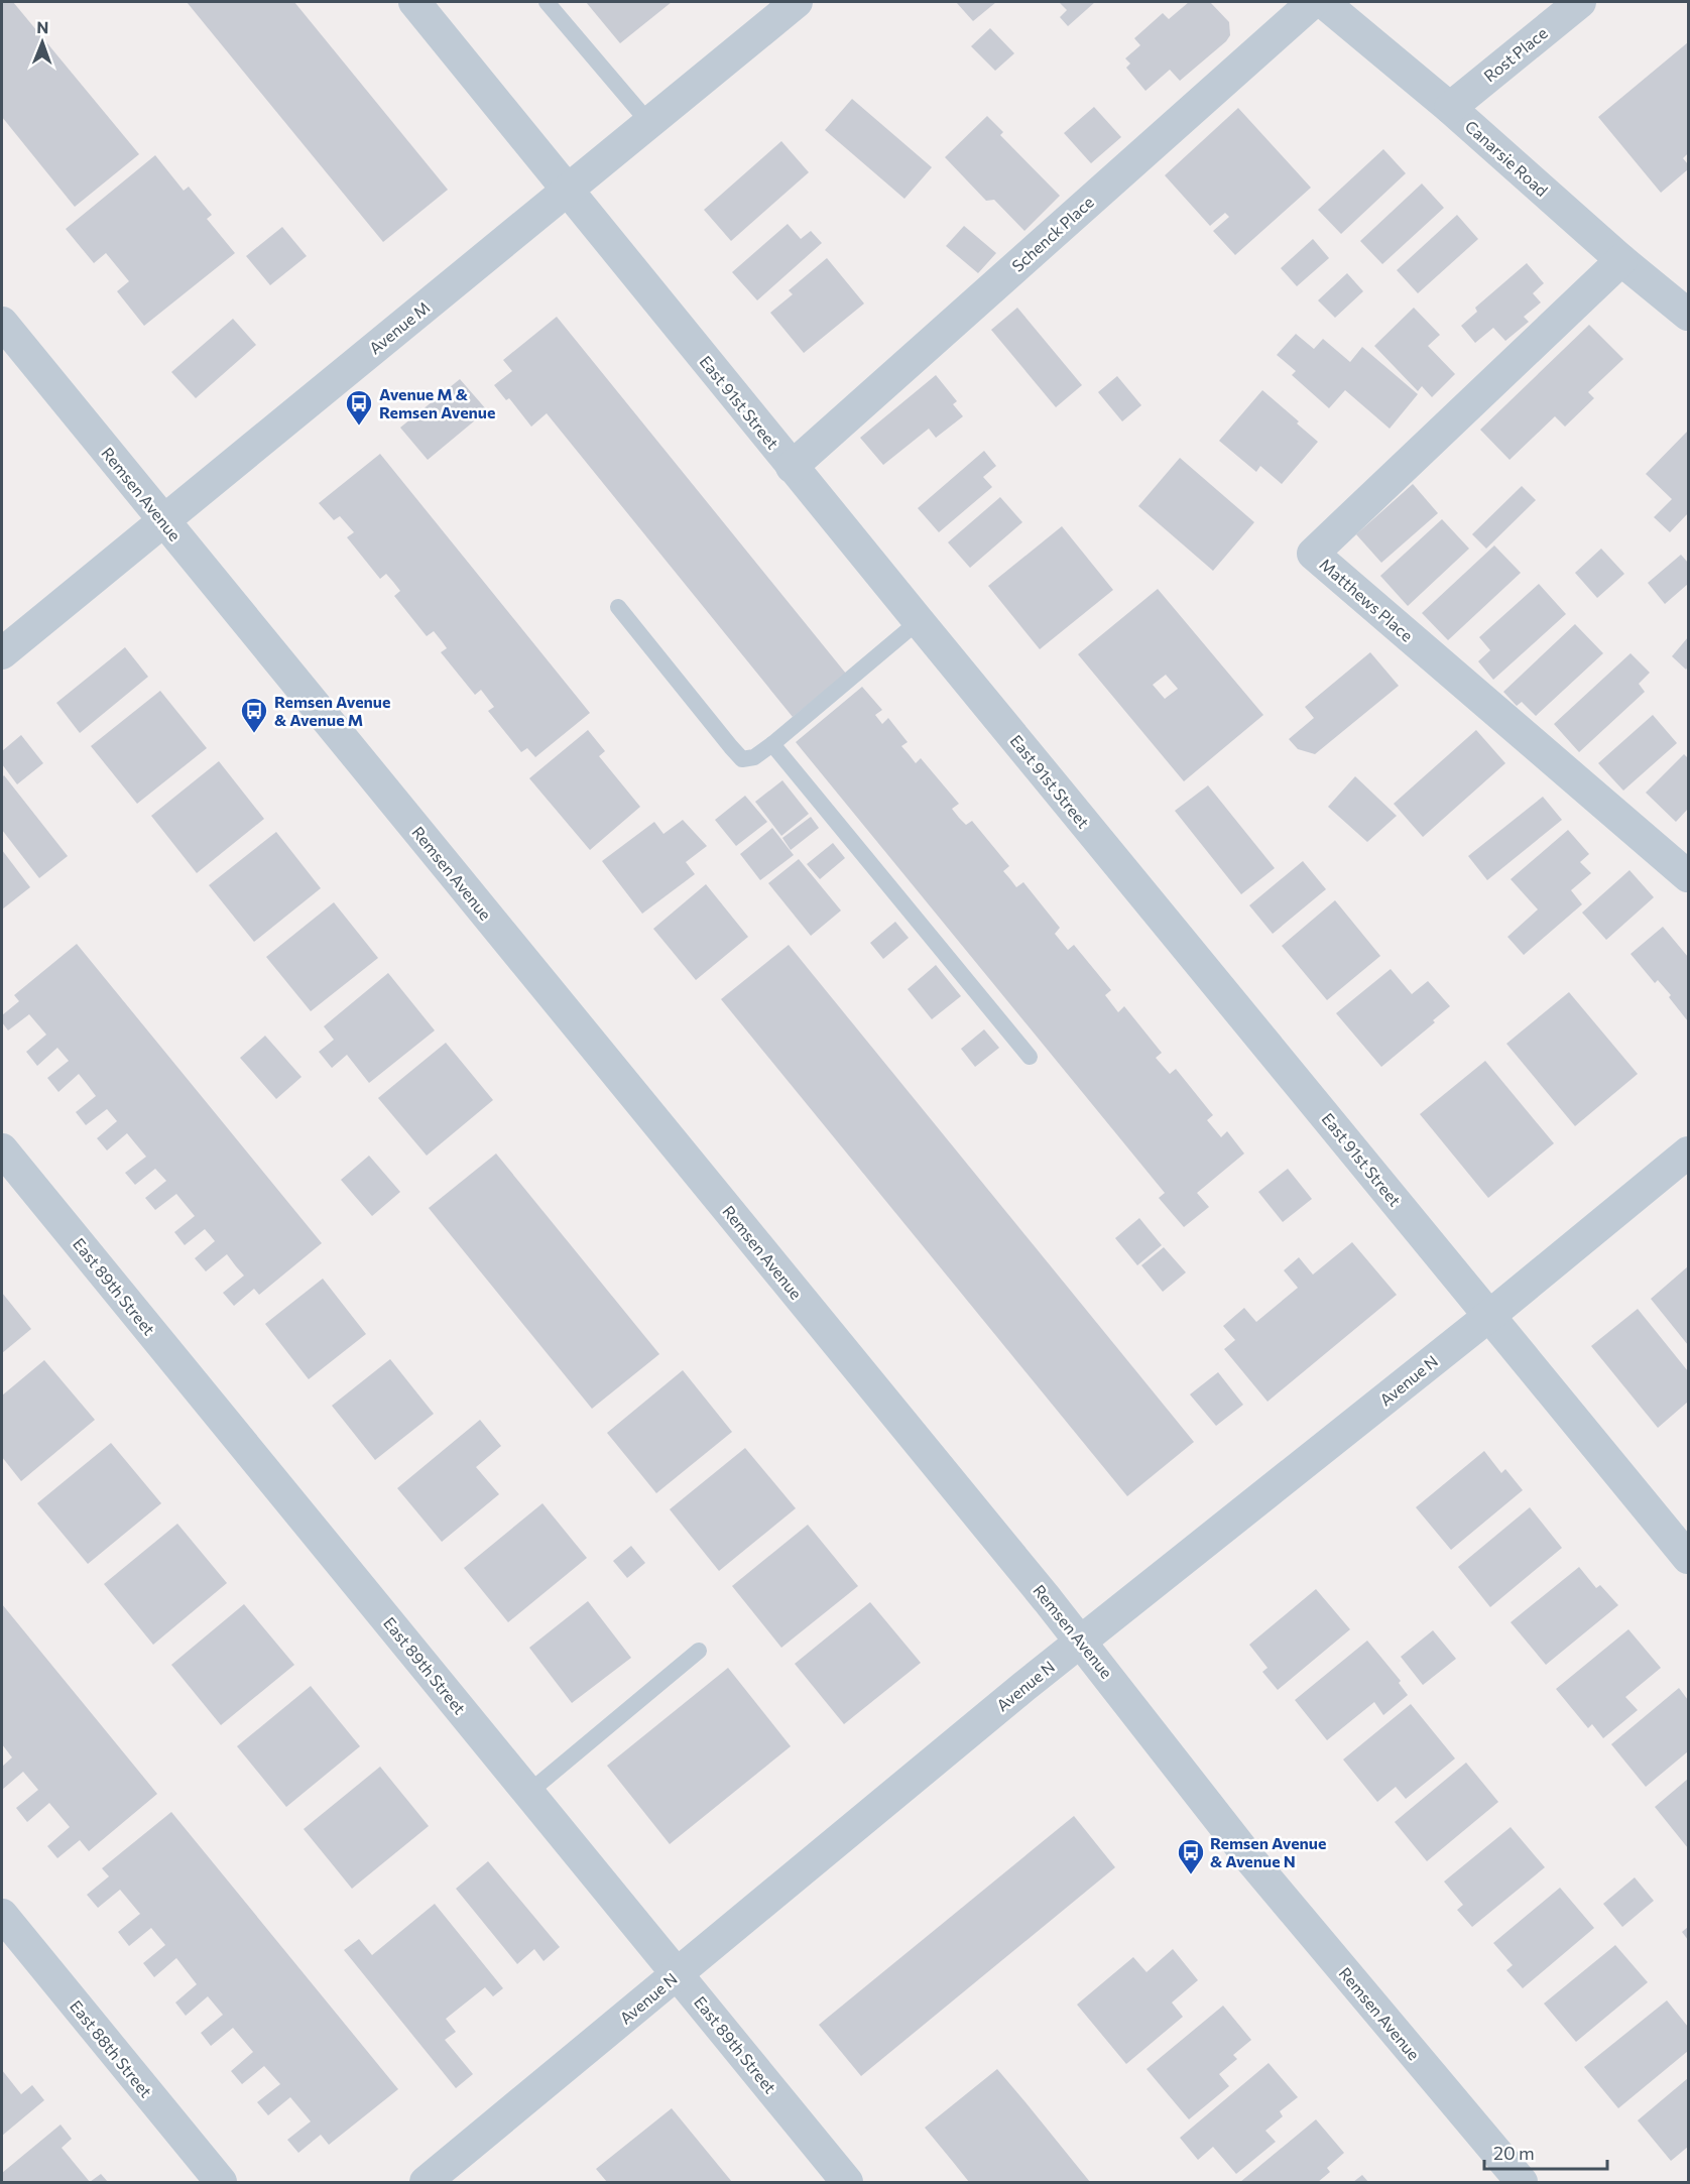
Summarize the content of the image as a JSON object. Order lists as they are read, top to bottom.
{
  "streets": {
    "street": [
      "Rost Place",
      "Canarsie Road",
      "Schenck Place",
      "Avenue M",
      "East 91st Street",
      "Remsen Avenue",
      "Matthews Place",
      "East 89th Street",
      "Avenue N",
      "East 88th Street"
    ]
  },
  "crossings": [
    ["Rost Place", "Canarsie Road"],
    ["Canarsie Road", "Matthews Place"],
    ["Schenck Place", "East 91st Street"],
    ["Avenue M", "East 91st Street"],
    ["Avenue M", "Remsen Avenue"],
    ["East 91st Street", "Avenue N"],
    ["Remsen Avenue", "Avenue N"],
    ["East 89th Street", "Avenue N"]
  ],
  "places": {
    "bus stop": ["Avenue M & Remsen Avenue", "Remsen Avenue & Avenue M", "Remsen Avenue & Avenue N"]
  },
  "scale_bar": "20 m",
  "north": "top"
}
